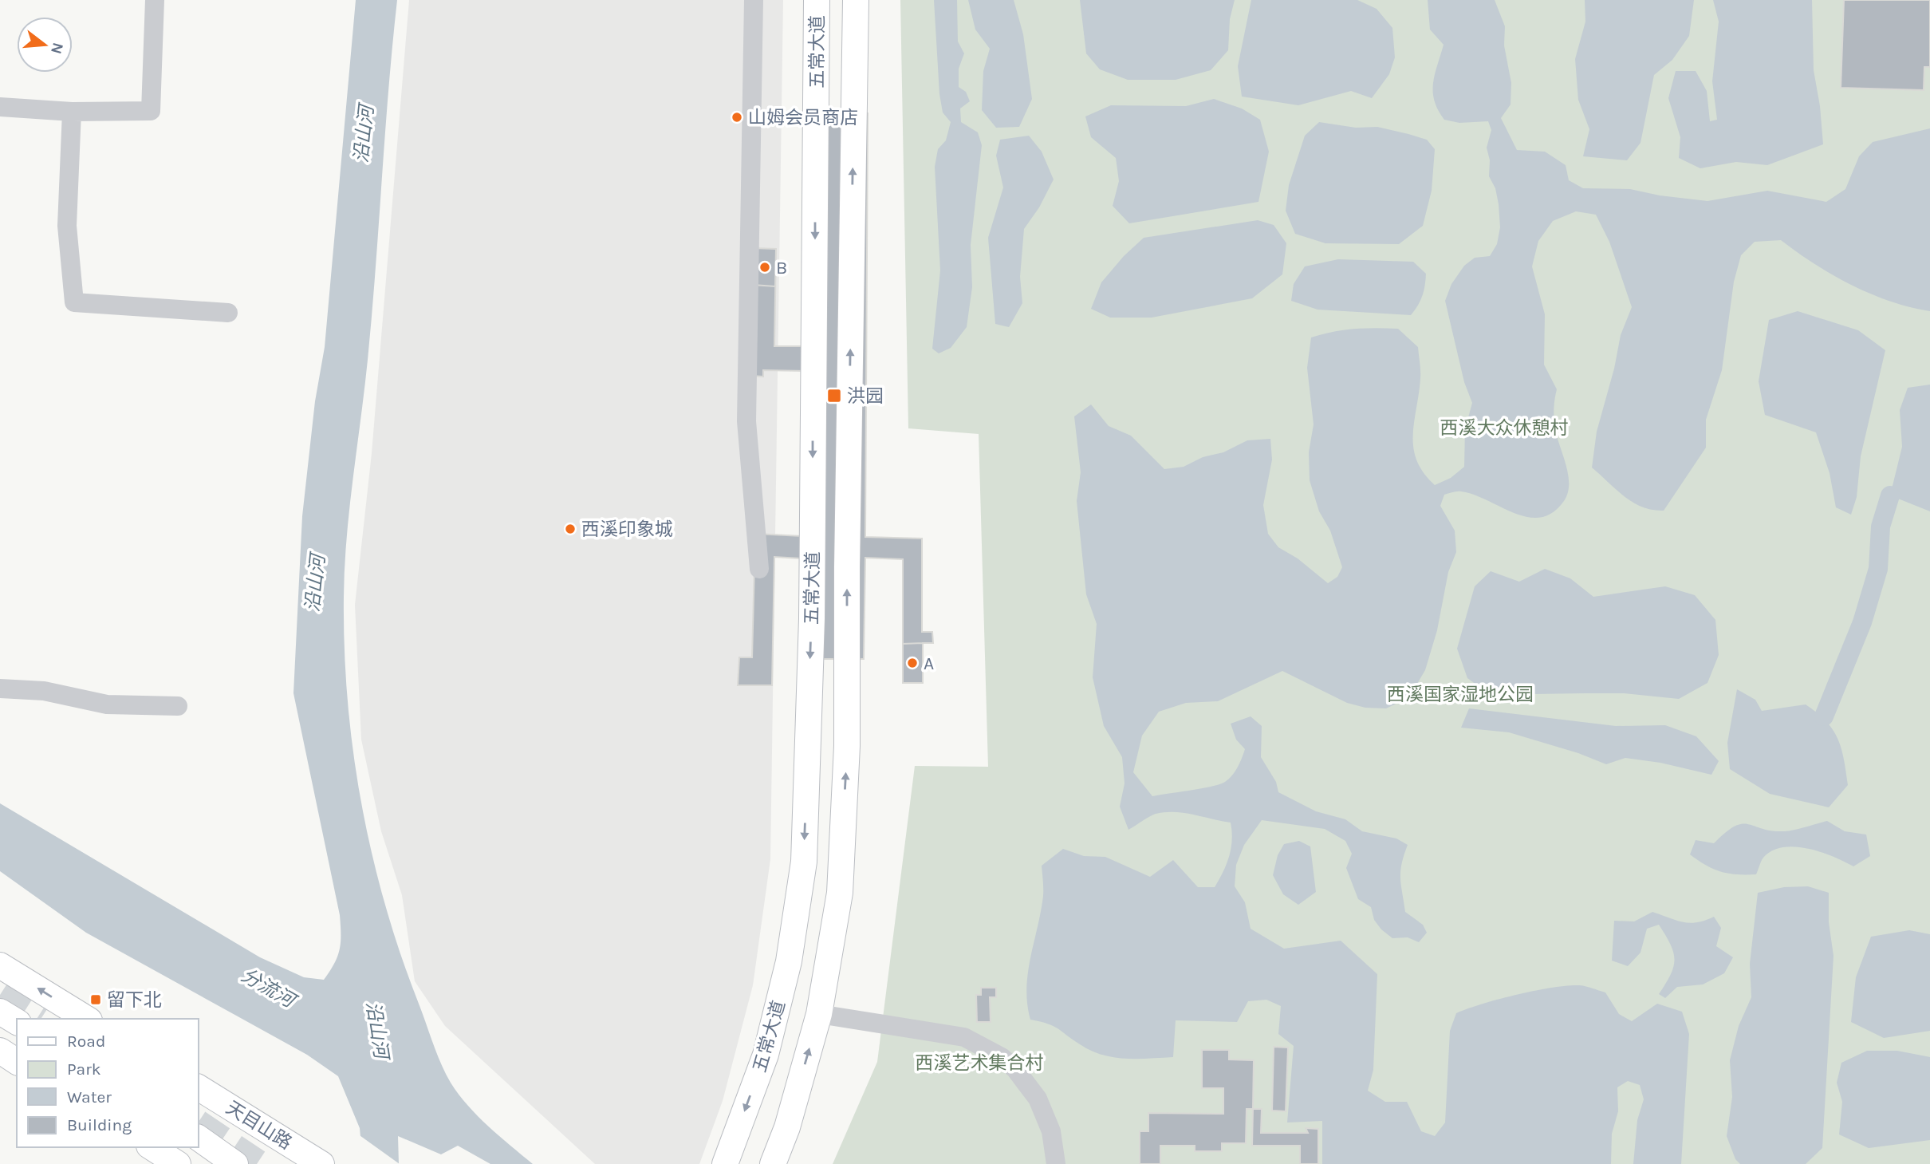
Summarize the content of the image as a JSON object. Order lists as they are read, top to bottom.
{
  "streets": {
    "main road": ["五常大道", "天目山路"]
  },
  "water": ["沿山河", "分流河"],
  "parks": ["西溪大众休憩村", "西溪国家湿地公园", "西溪艺术集合村"],
  "places": {
    "other": [
      "山姆会员商店",
      "B",
      "西溪印象城",
      "A"
    ],
    "transit": ["洪园", "留下北"]
  },
  "legend": [
    "Road",
    "Park",
    "Water",
    "Building"
  ],
  "north": "right"
}
